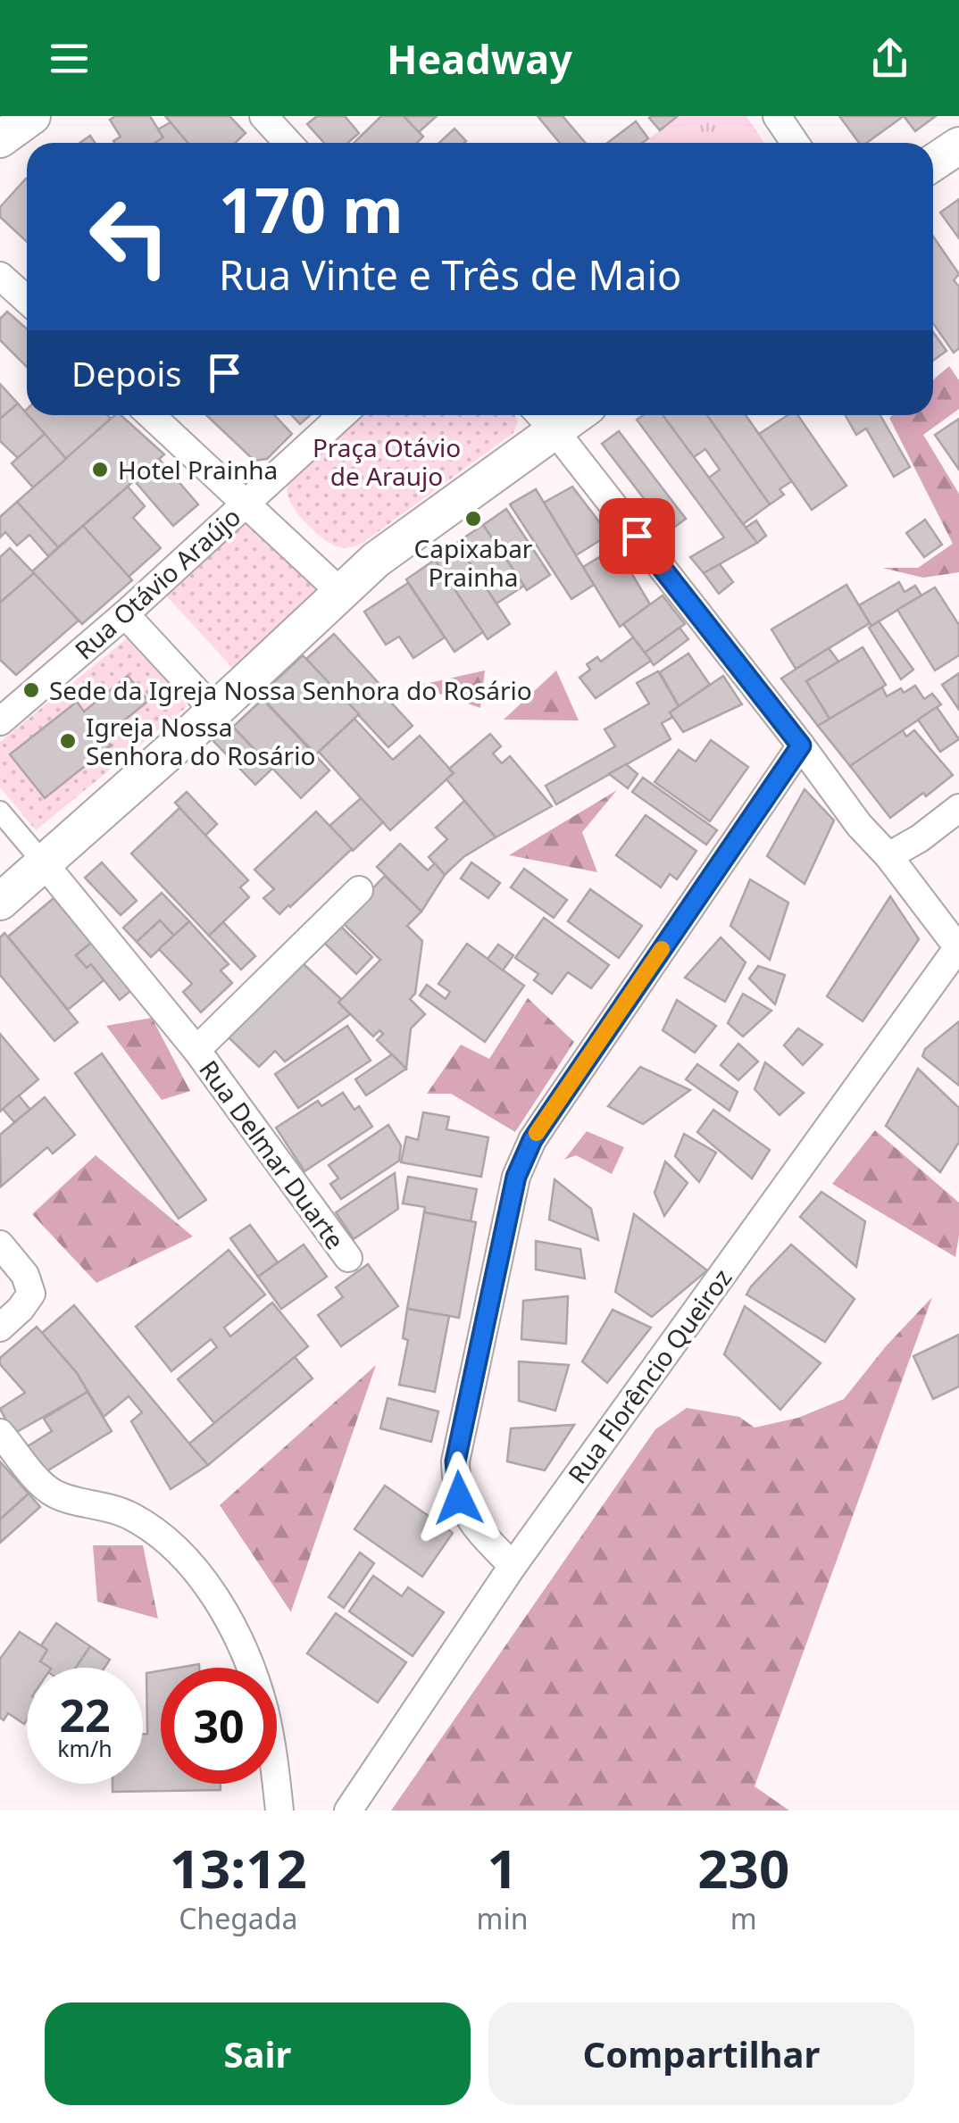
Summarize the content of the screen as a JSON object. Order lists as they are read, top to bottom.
{
  "streets": {
    "street": ["Rua Otávio Araújo", "Rua Delmar Duarte", "Rua Florêncio Queiroz"]
  },
  "parks": ["Praça Otávio de Araujo"],
  "places": [
    "Hotel Prainha",
    "Capixabar Prainha",
    "Sede da Igreja Nossa Senhora do Rosário",
    "Igreja Nossa Senhora do Rosário"
  ],
  "page": {
    "header": "Headway",
    "turn": ["170 m", "Rua Vinte e Três de Maio"],
    "then": "Depois",
    "speed": "22 km/h",
    "limit": "30",
    "eta": [
      "13:12",
      "Chegada",
      "1",
      "min",
      "230",
      "m"
    ],
    "buttons": ["Sair", "Compartilhar"]
  }
}
